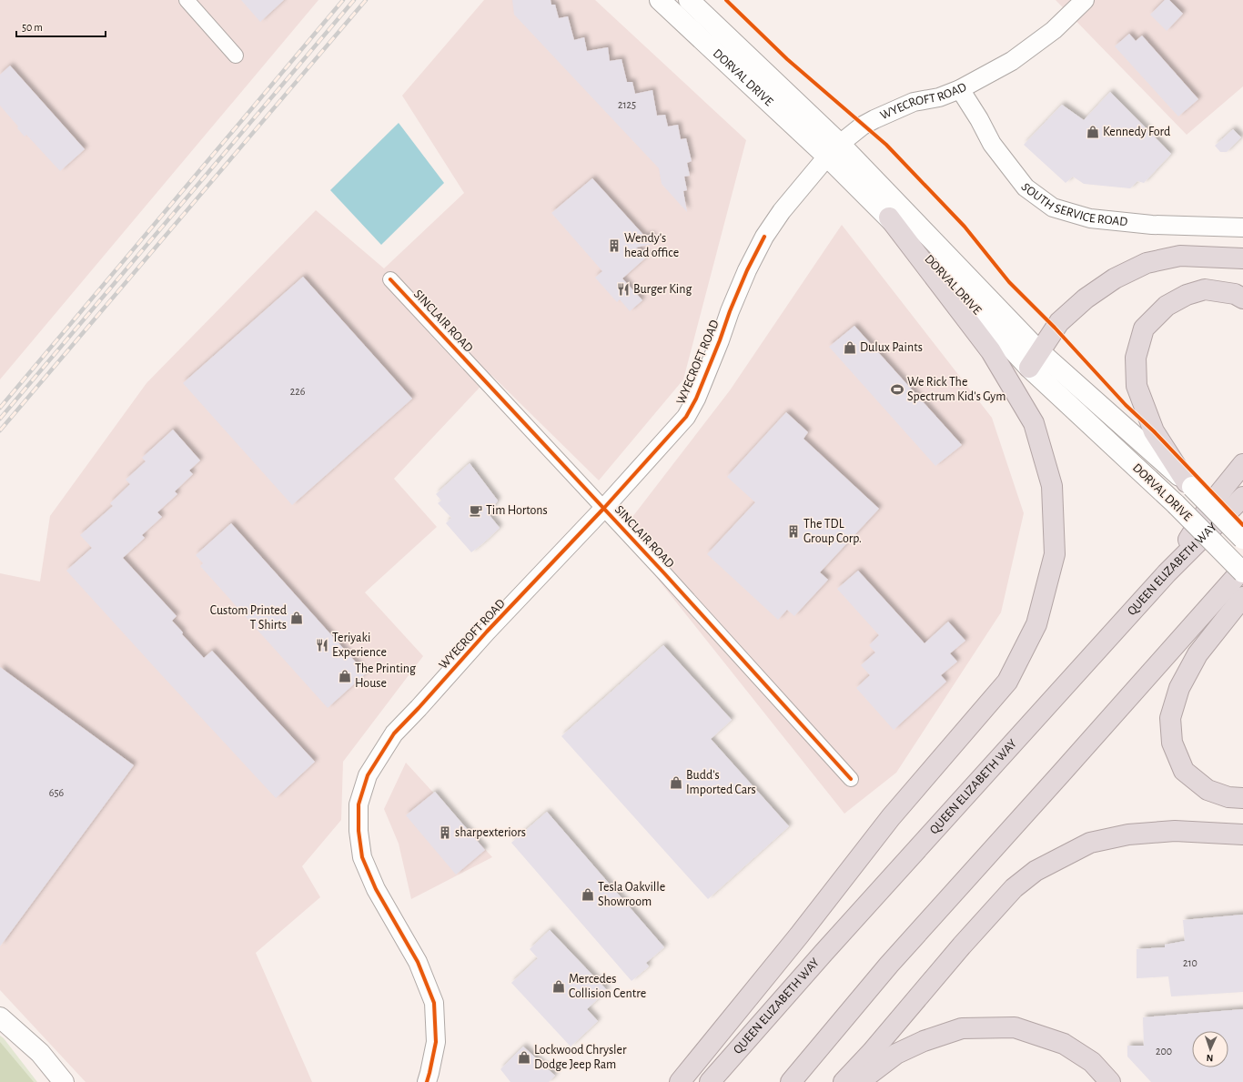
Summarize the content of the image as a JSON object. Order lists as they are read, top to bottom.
{
  "streets": {
    "highway": ["QUEEN ELIZABETH WAY"],
    "main road": ["DORVAL DRIVE"],
    "street": ["WYECROFT ROAD", "SOUTH SERVICE ROAD", "SINCLAIR ROAD"]
  },
  "crossings": [
    ["DORVAL DRIVE", "WYECROFT ROAD"],
    ["WYECROFT ROAD", "SOUTH SERVICE ROAD"],
    ["WYECROFT ROAD", "SINCLAIR ROAD"]
  ],
  "places": {
    "shop": [
      "Kennedy Ford",
      "Dulux Paints",
      "Custom Printed T Shirts",
      "The Printing House",
      "Budd's Imported Cars",
      "Tesla Oakville Showroom",
      "Mercedes Collision Centre",
      "Lockwood Chrysler Dodge Jeep Ram"
    ],
    "building": ["Wendy's head office", "The TDL Group Corp.", "sharpexteriors"],
    "restaurant": ["Burger King", "Teriyaki Experience"],
    "sports": ["We Rick The Spectrum Kid's Gym"],
    "cafe": ["Tim Hortons"]
  },
  "house_numbers": [
    "2125",
    "226",
    "656",
    "210",
    "200"
  ],
  "scale_bar": "50 m",
  "north": "bottom"
}
